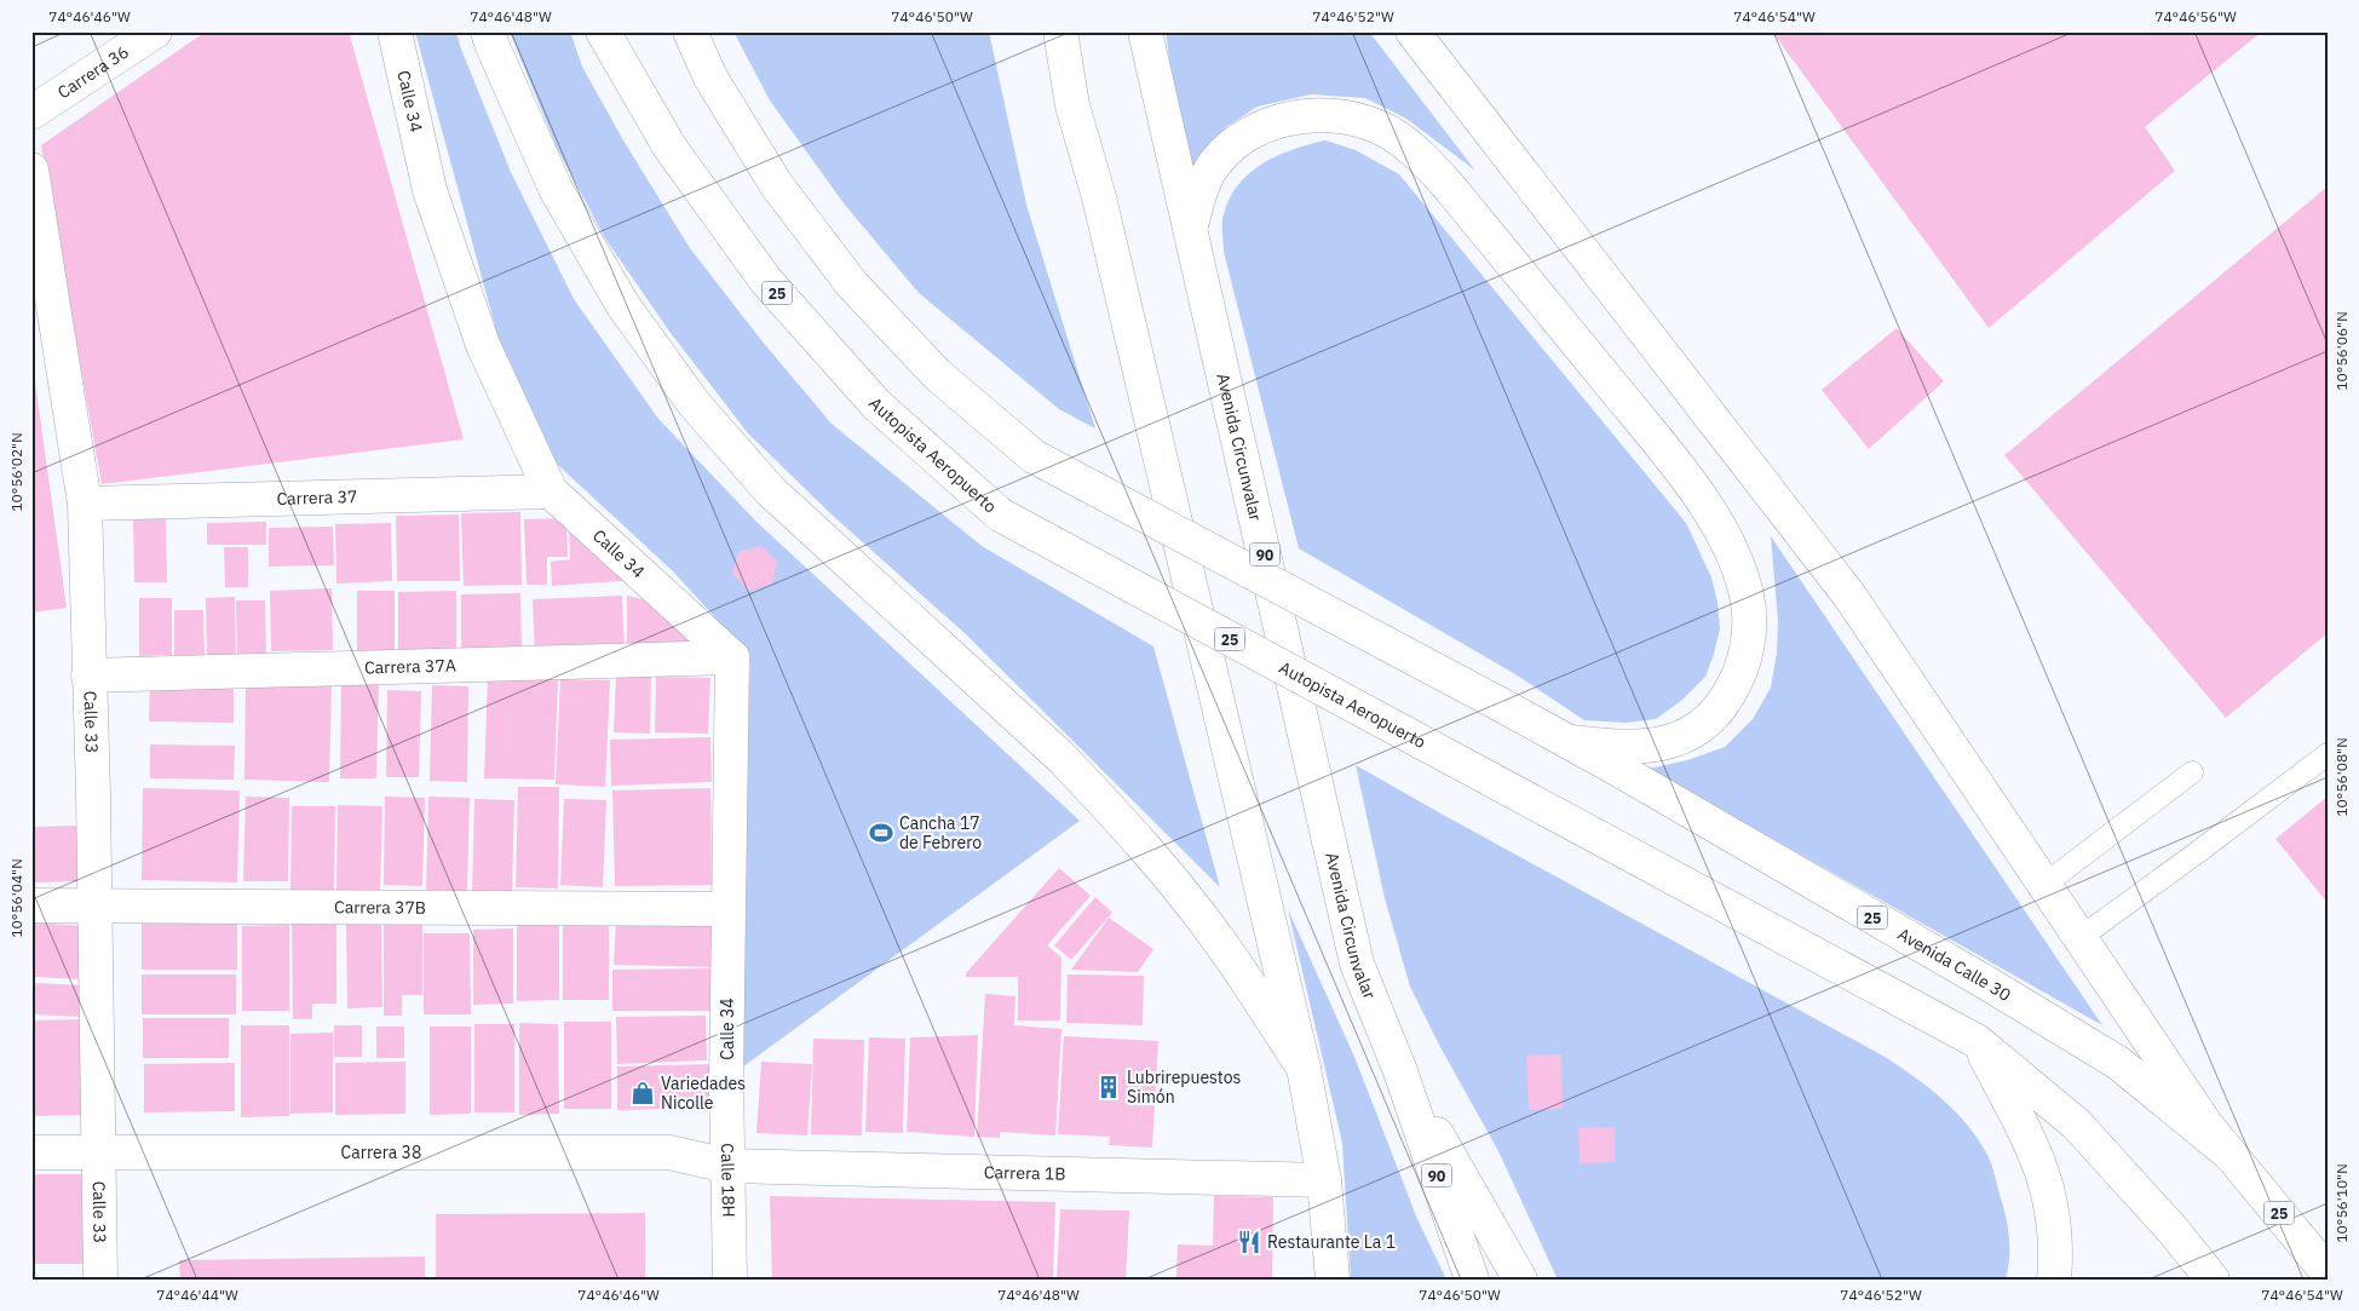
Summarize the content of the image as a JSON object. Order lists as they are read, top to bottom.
{
  "streets": {
    "main road": [
      "Carrera 36",
      "Calle 34",
      "25",
      "Avenida Circunvalar",
      "Autopista Aeropuerto",
      "Carrera 37",
      "90",
      "Carrera 37A",
      "Calle 33",
      "Carrera 37B",
      "Avenida Calle 30",
      "Carrera 38",
      "Carrera 1B",
      "Calle 18H"
    ]
  },
  "crossings": [
    ["Calle 34", "Carrera 37"],
    ["Calle 34", "Carrera 37A"],
    ["Calle 34", "Carrera 37B"],
    ["Calle 34", "Calle 18H"],
    ["25", "Autopista Aeropuerto"],
    ["Avenida Circunvalar", "90"],
    ["Carrera 37", "Calle 33"],
    ["Carrera 37A", "Calle 33"],
    ["Calle 33", "Carrera 37B"],
    ["Calle 33", "Carrera 38"],
    ["Carrera 38", "Carrera 1B"],
    ["Carrera 38", "Calle 18H"],
    ["Carrera 1B", "Calle 18H"]
  ],
  "places": {
    "sports": ["Cancha 17 de Febrero"],
    "building": ["Lubrirepuestos Simón"],
    "shop": ["Variedades Nicolle"],
    "restaurant": ["Restaurante La 1"]
  },
  "coordinates": [
    "74°46'46\"W",
    "74°46'48\"W",
    "74°46'50\"W",
    "74°46'52\"W",
    "74°46'54\"W",
    "74°46'56\"W",
    "10°56'06\"N",
    "10°56'02\"N",
    "10°56'08\"N",
    "10°56'04\"N",
    "10°56'10\"N",
    "74°46'44\"W"
  ]
}
